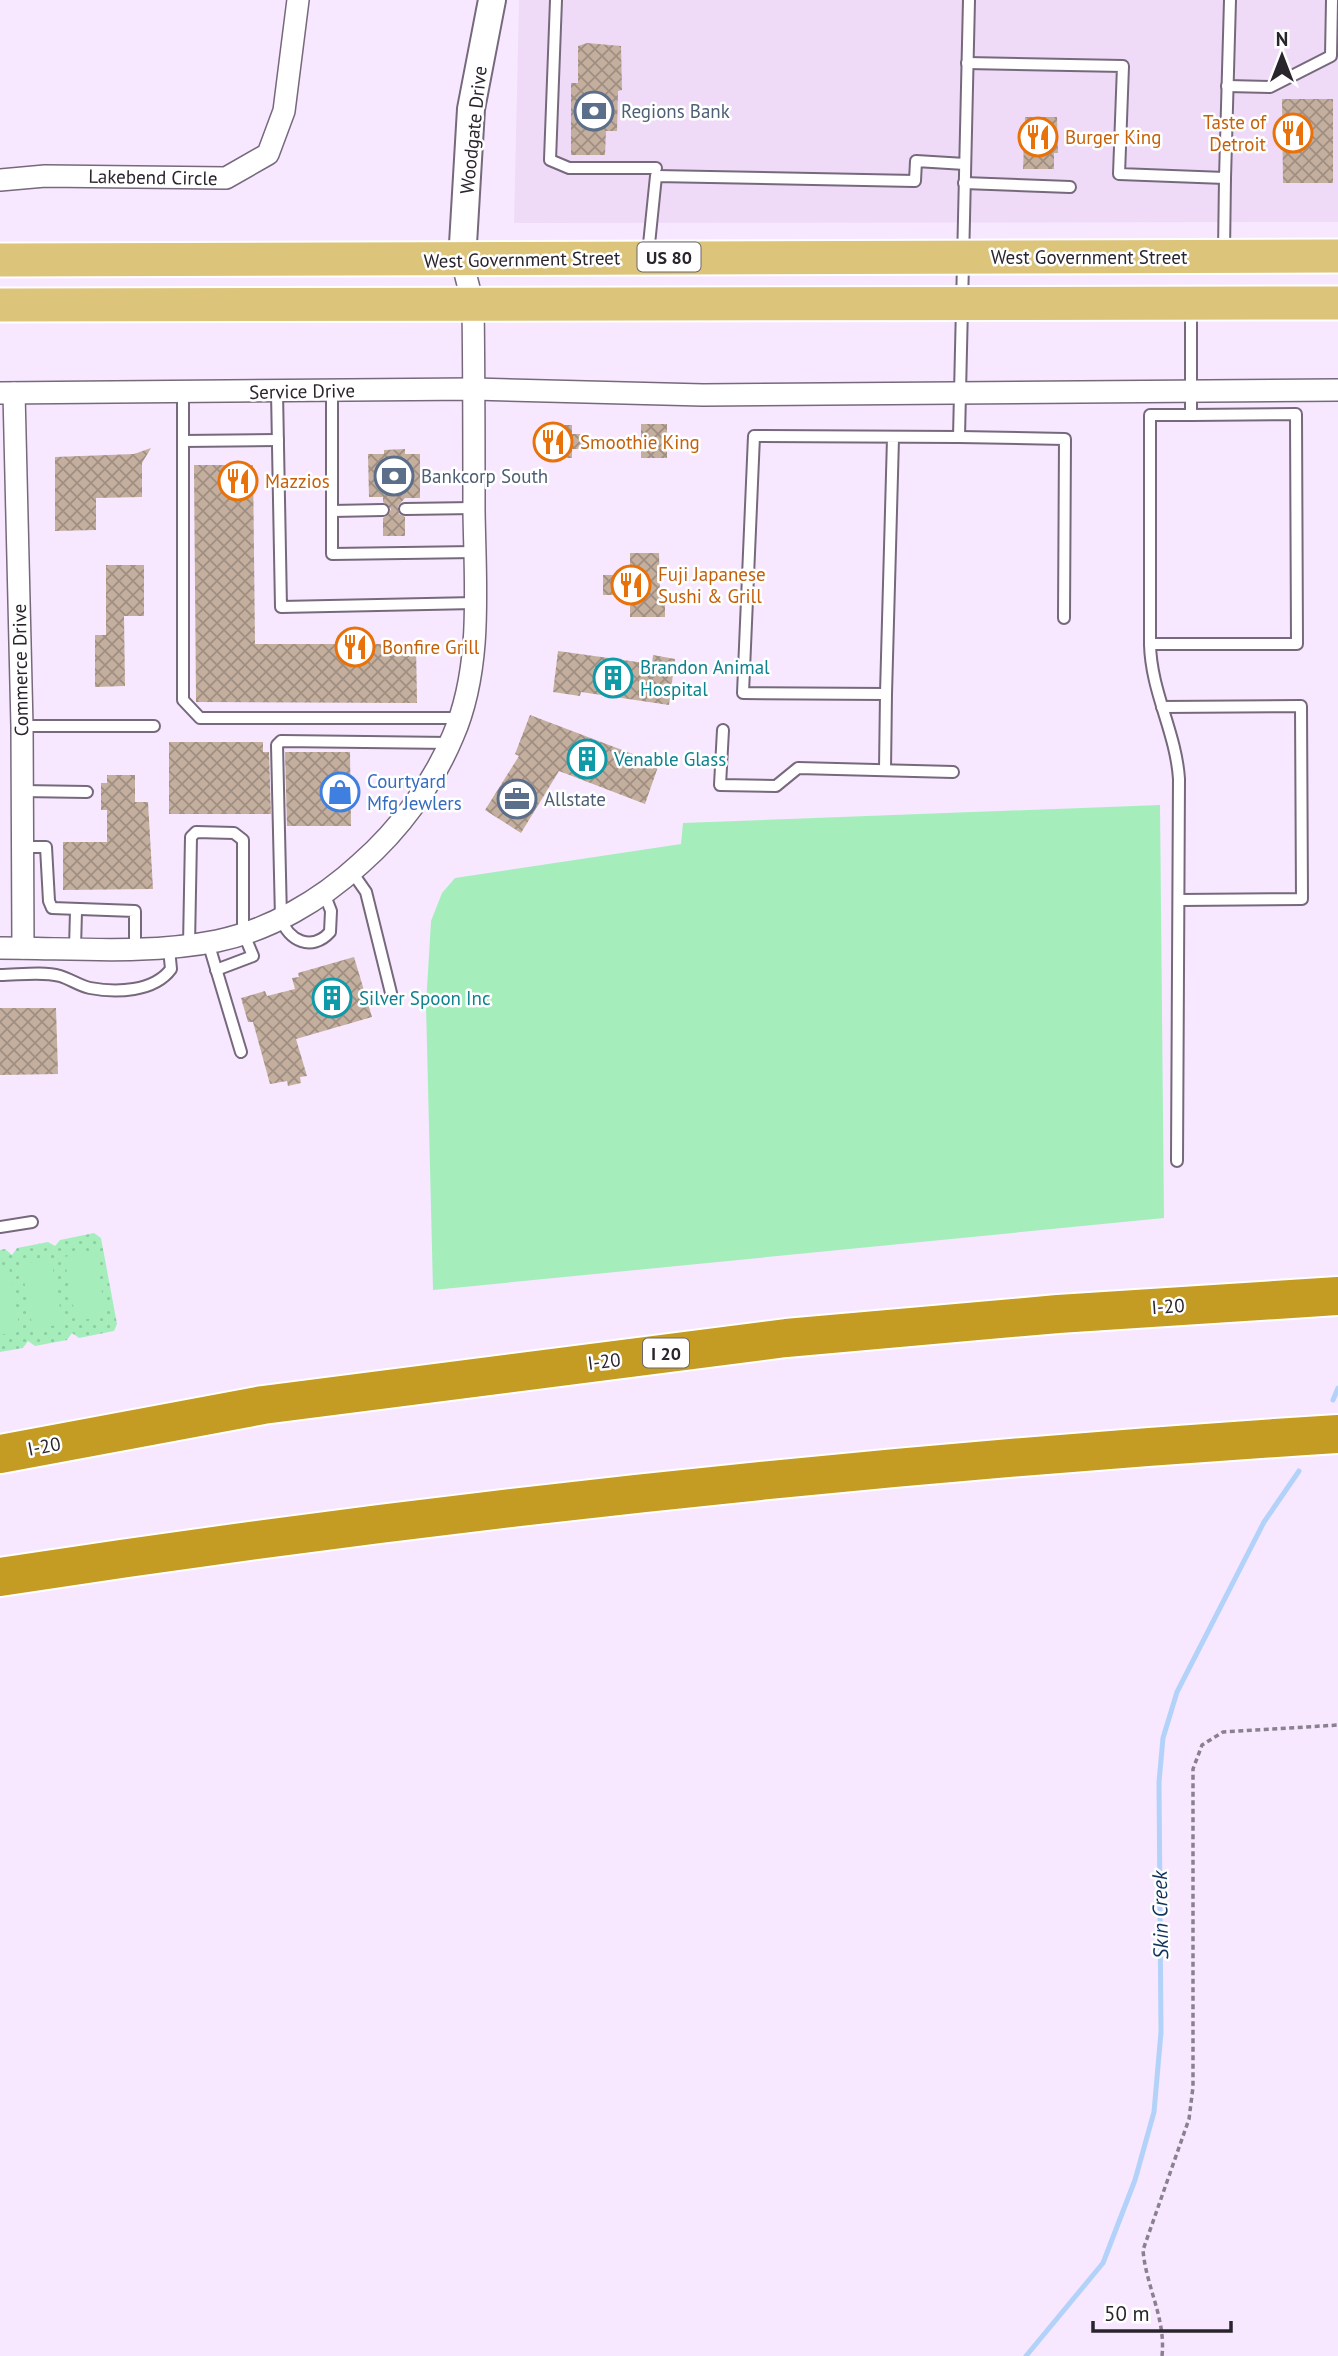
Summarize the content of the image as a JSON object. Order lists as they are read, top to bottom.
{
  "streets": {
    "highway": ["I-20", "I 20"],
    "main road": ["US 80", "West Government Street"],
    "street": [
      "Woodgate Drive",
      "Lakebend Circle",
      "Service Drive",
      "Commerce Drive"
    ]
  },
  "crossings": [
    ["Woodgate Drive", "West Government Street"],
    ["Service Drive", "Commerce Drive"]
  ],
  "water": ["Skin Creek"],
  "places": {
    "bank": ["Regions Bank", "Bankcorp South"],
    "restaurant": [
      "Taste of Detroit",
      "Burger King",
      "Smoothie King",
      "Mazzios",
      "Fuji Japanese Sushi & Grill",
      "Bonfire Grill"
    ],
    "building": ["Brandon Animal Hospital", "Venable Glass", "Silver Spoon Inc"],
    "shop": ["Courtyard Mfg Jewlers"],
    "office": ["Allstate"]
  },
  "scale_bar": "50 m",
  "north": "top"
}
